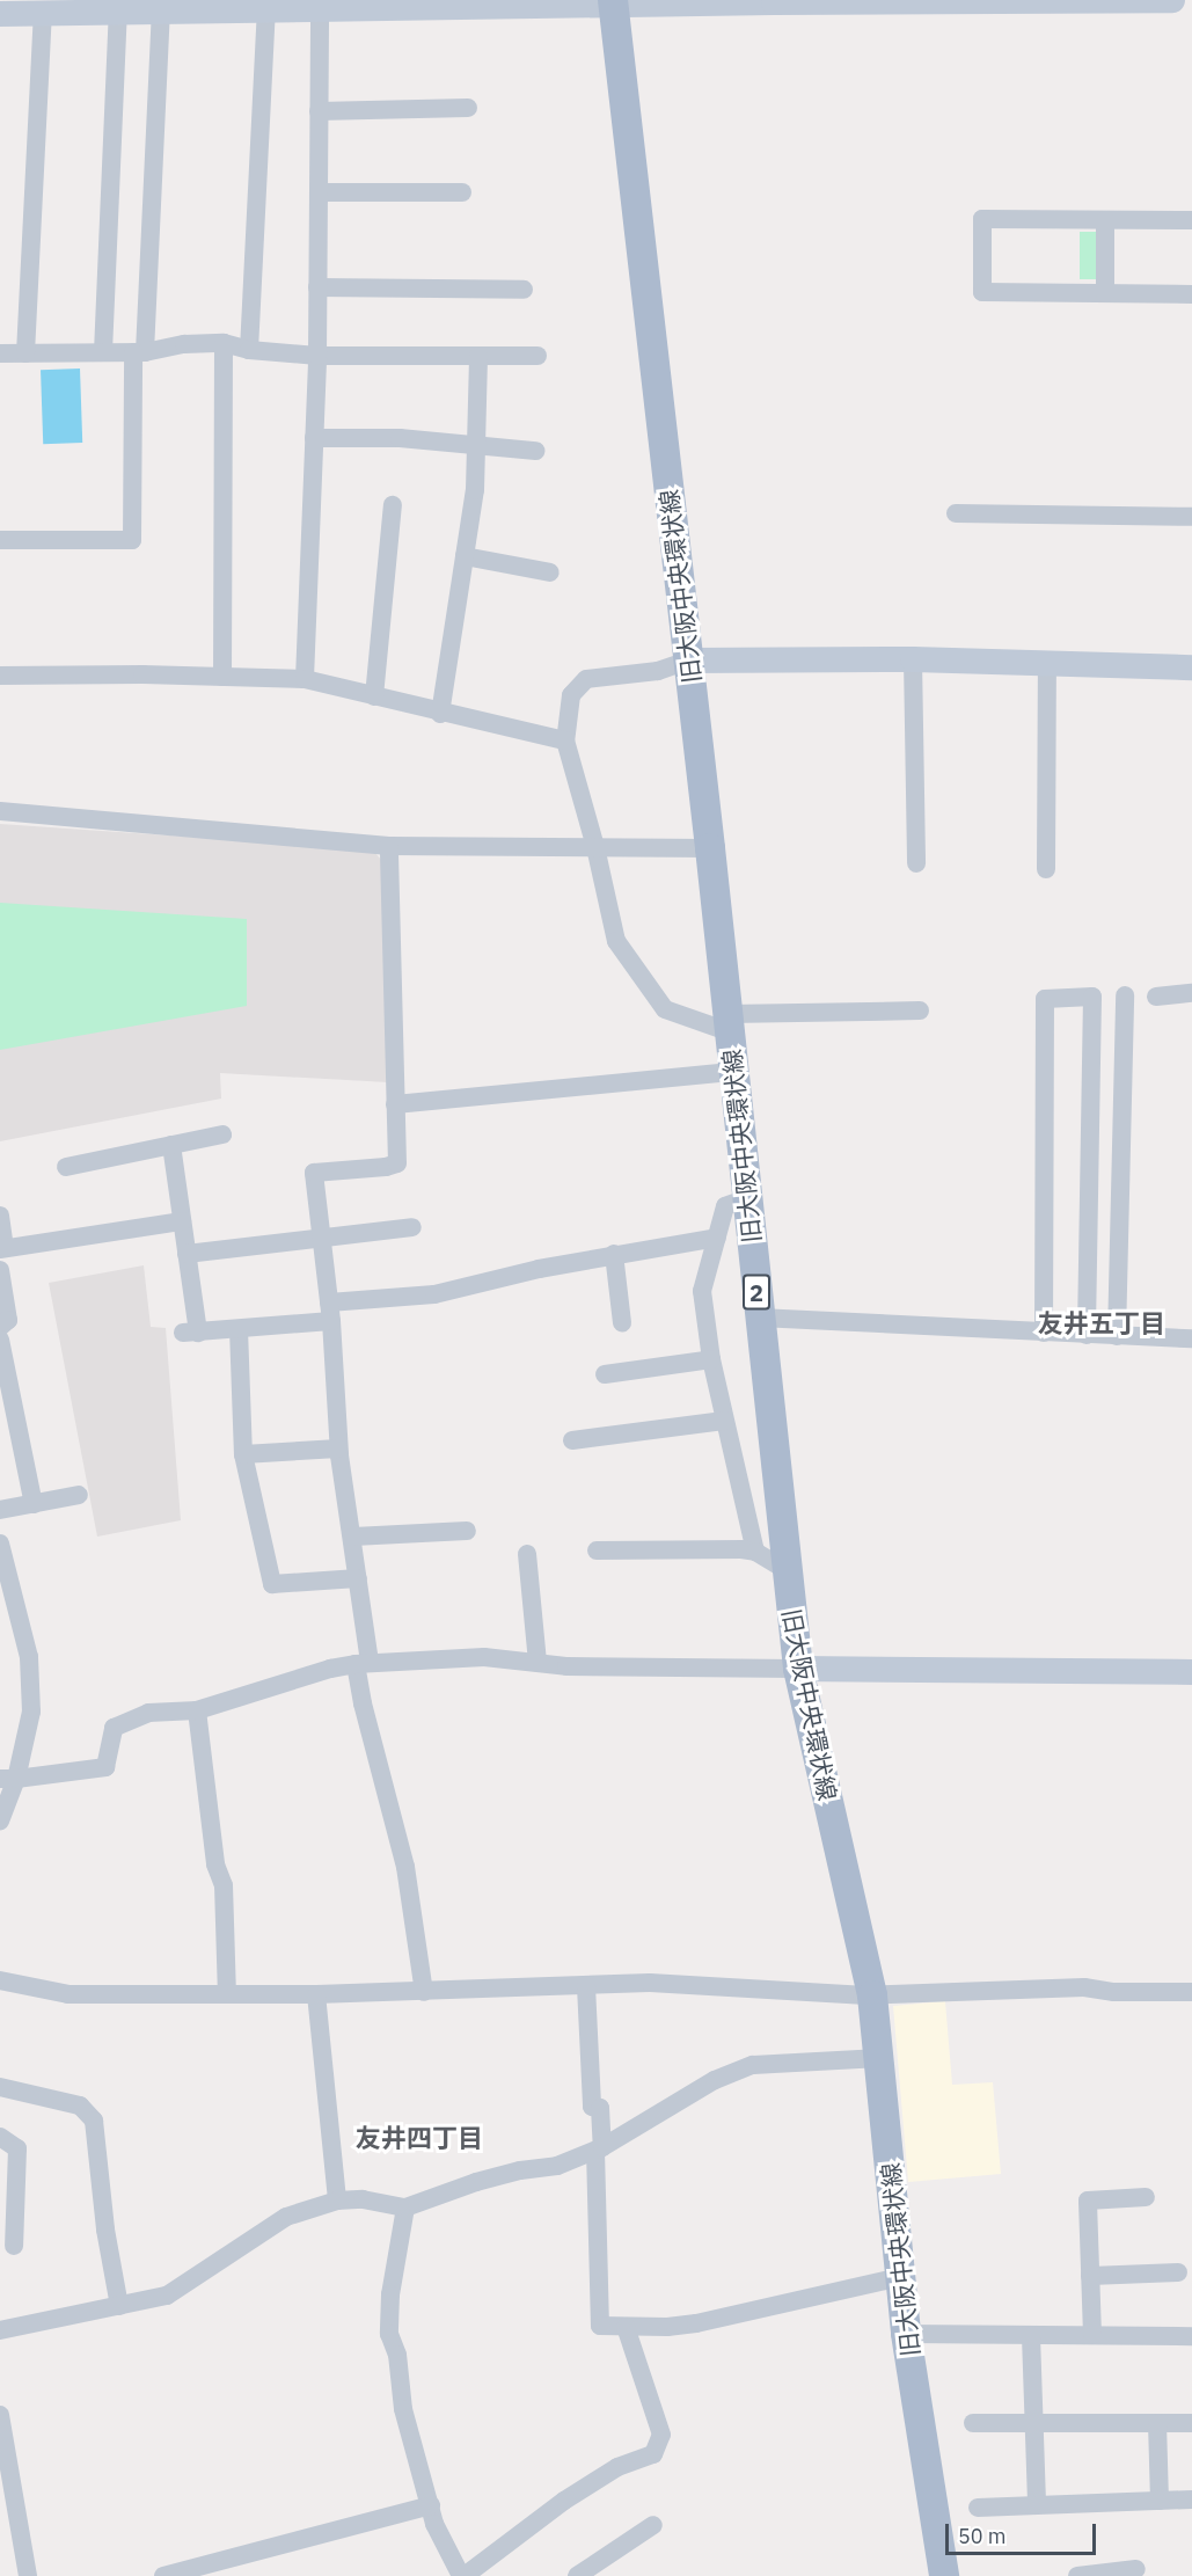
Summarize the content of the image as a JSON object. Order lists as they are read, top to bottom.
{
  "streets": {
    "main road": ["旧大阪中央環状線", "2"]
  },
  "districts": ["友井五丁目", "友井四丁目"],
  "scale_bar": "50 m"
}
